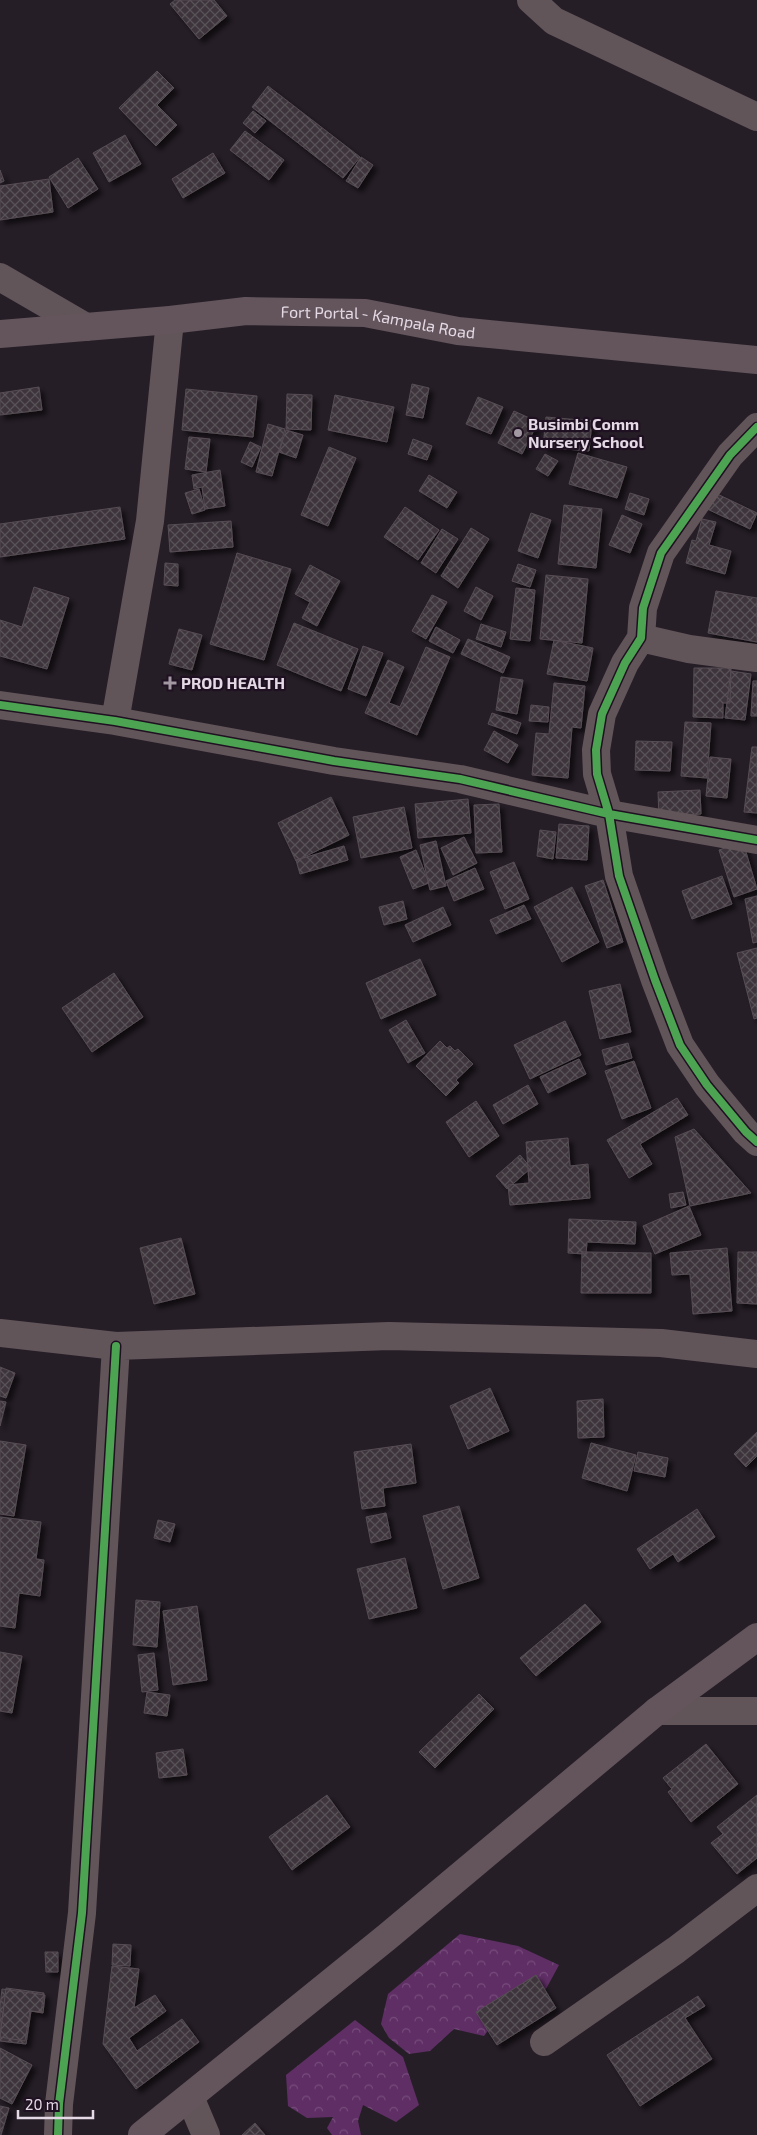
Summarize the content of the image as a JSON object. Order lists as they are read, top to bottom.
{
  "streets": {
    "main road": ["Fort Portal - Kampala Road"]
  },
  "places": {
    "other": ["Busimbi Comm Nursery School"],
    "health": ["PROD HEALTH"]
  },
  "scale_bar": "20 m"
}
